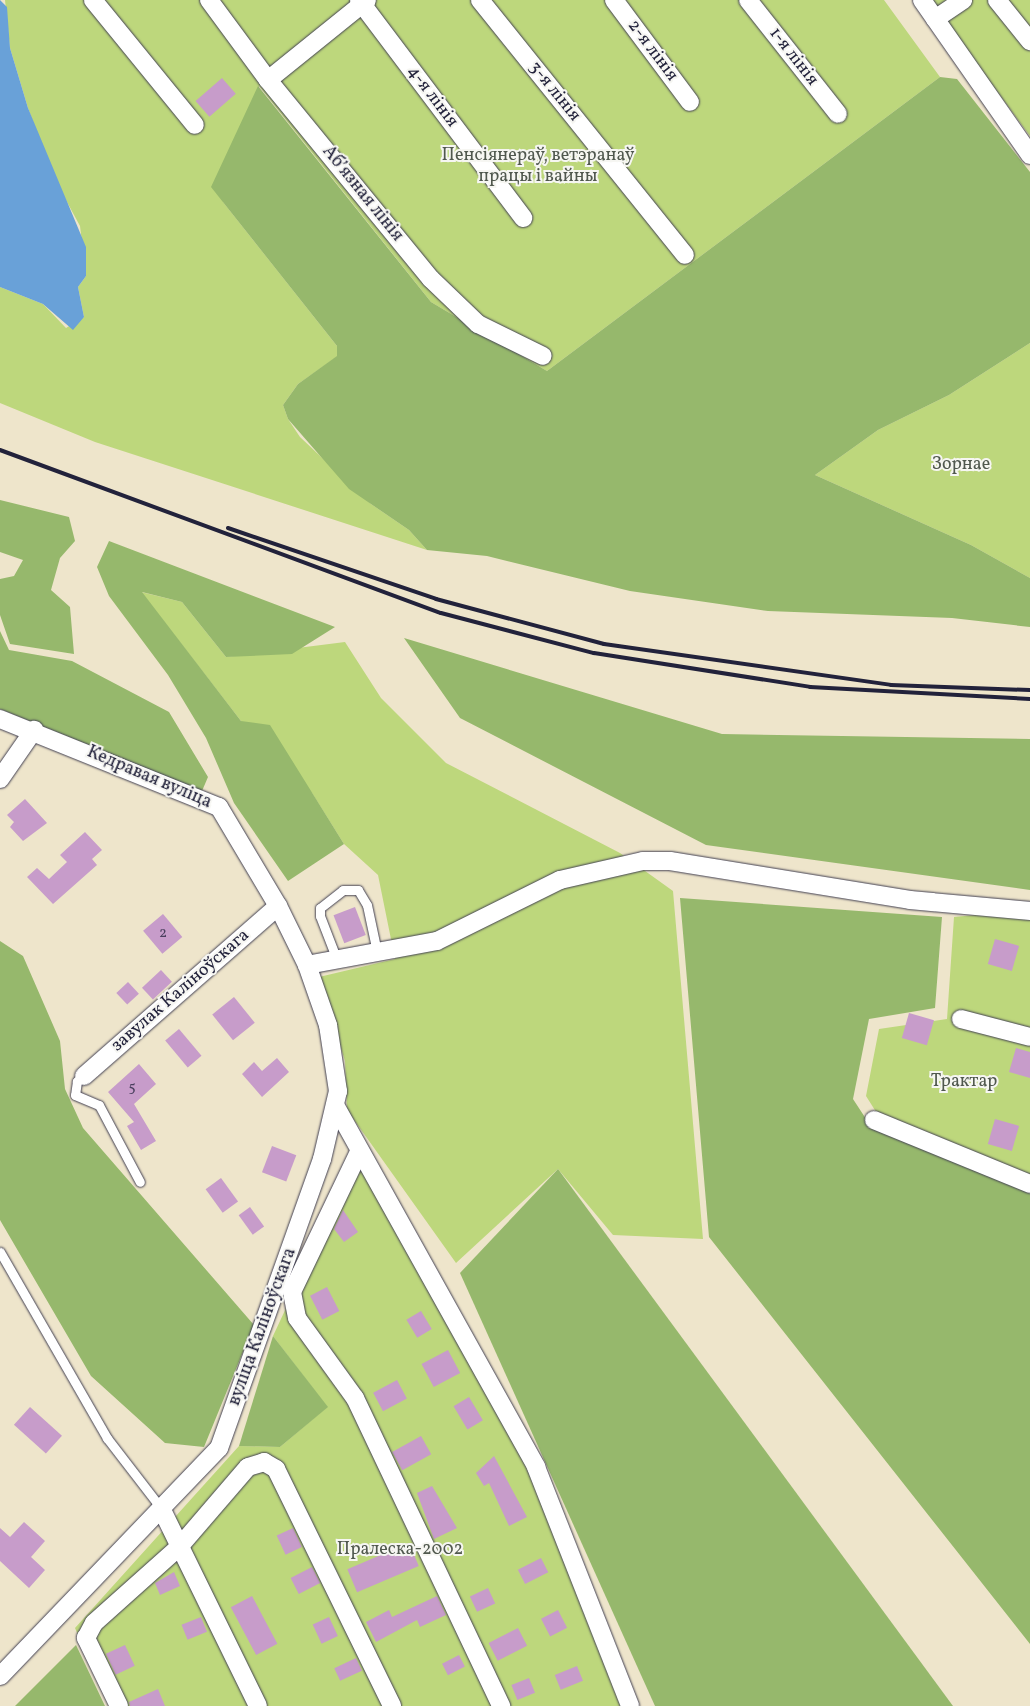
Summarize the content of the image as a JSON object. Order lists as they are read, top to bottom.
{
  "streets": {
    "street": [
      "2-я лінія",
      "1-я лінія",
      "3-я лінія",
      "4-я лінія",
      "Абʼязная лінія",
      "Кедравая вуліца",
      "завулак Каліноўскага",
      "вуліца Каліноўскага"
    ]
  },
  "crossings": [
    ["Кедравая вуліца", "завулак Каліноўскага"],
    ["Кедравая вуліца", "вуліца Каліноўскага"],
    ["завулак Каліноўскага", "вуліца Каліноўскага"]
  ],
  "parks": [
    "Пенсіянераў, ветэранаў працы і вайны",
    "Зорнае",
    "Трактар",
    "Пралеска-2002"
  ],
  "house_numbers": ["2", "5"]
}
